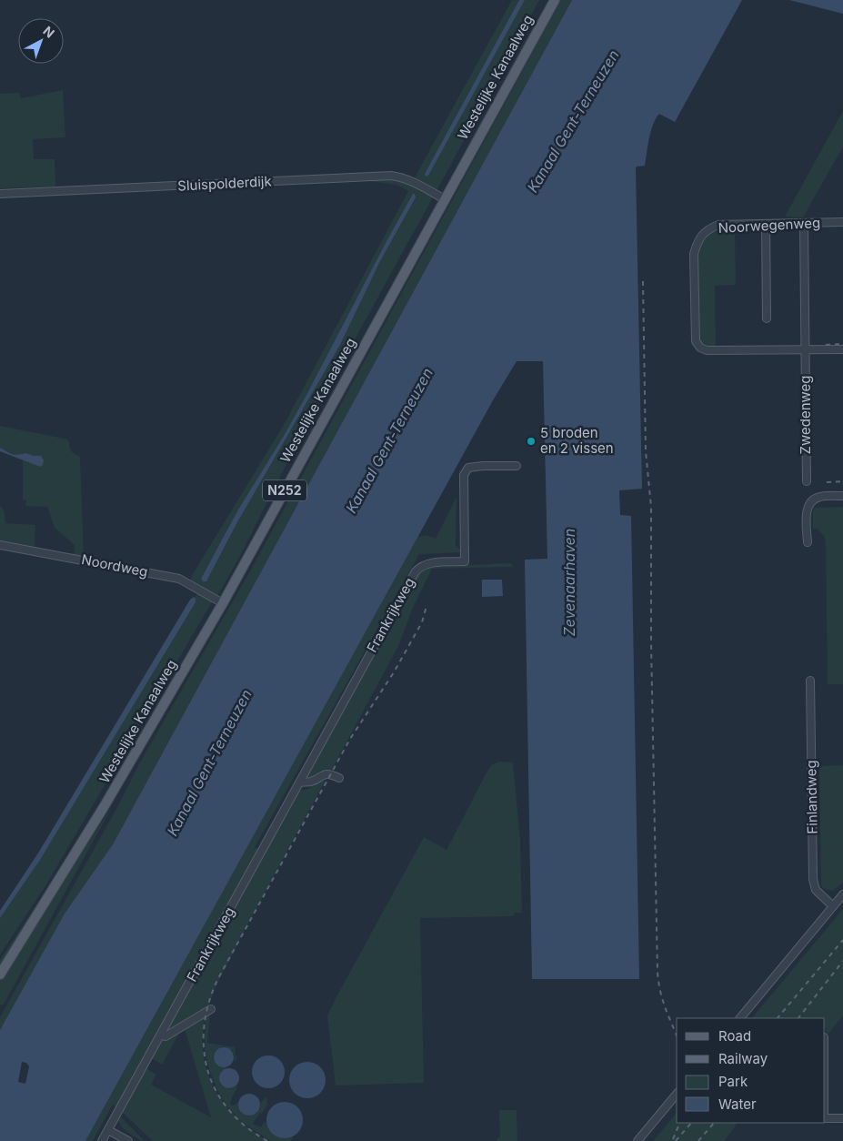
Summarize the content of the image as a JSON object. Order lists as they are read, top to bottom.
{
  "streets": {
    "main road": ["Westelijke Kanaalweg", "N252"],
    "street": [
      "Sluispolderdijk",
      "Noorwegenweg",
      "Zwedenweg",
      "Noordweg",
      "Frankrijkweg",
      "Finlandweg"
    ]
  },
  "crossings": [
    ["Westelijke Kanaalweg", "Sluispolderdijk"],
    ["Westelijke Kanaalweg", "Noordweg"],
    ["Noorwegenweg", "Zwedenweg"]
  ],
  "water": ["Kanaal Gent-Terneuzen", "Zevenaarhaven"],
  "places": ["5 broden en 2 vissen"],
  "legend": [
    "Road",
    "Railway",
    "Park",
    "Water"
  ],
  "north": "top right"
}
